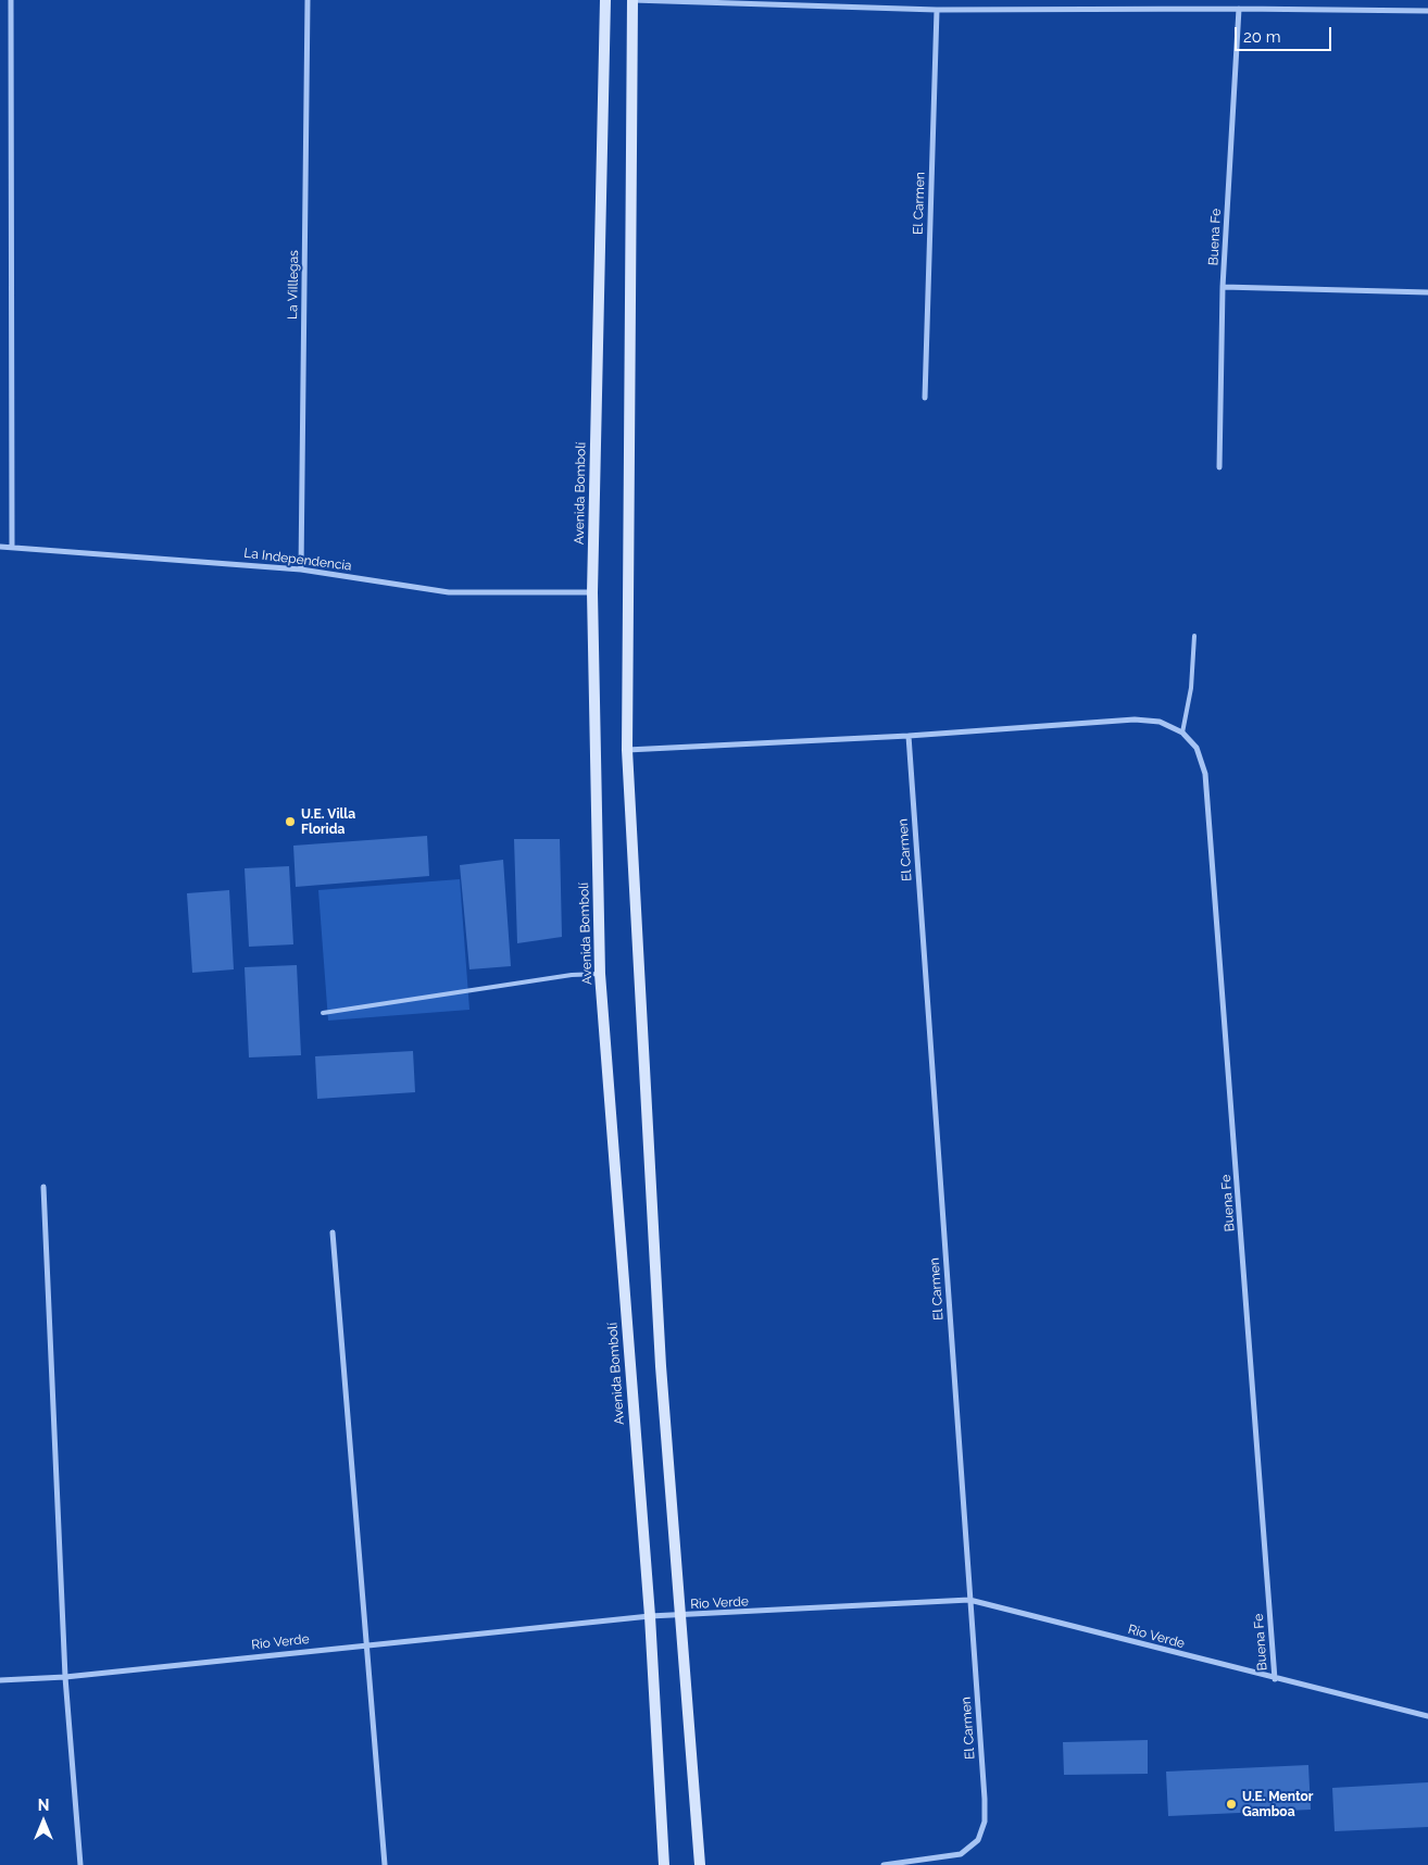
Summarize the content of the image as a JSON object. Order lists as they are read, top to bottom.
{
  "streets": {
    "street": [
      "El Carmen",
      "Buena Fe",
      "La ViIllegas",
      "Avenida Bombolí",
      "La Independencia",
      "Rio Verde"
    ]
  },
  "crossings": [
    ["El Carmen", "Rio Verde"],
    ["Buena Fe", "Rio Verde"],
    ["La ViIllegas", "La Independencia"],
    ["Avenida Bombolí", "La Independencia"],
    ["Avenida Bombolí", "Rio Verde"]
  ],
  "places": ["U.E. Villa Florida", "U.E. Mentor Gamboa"],
  "scale_bar": "20 m",
  "north": "top"
}
